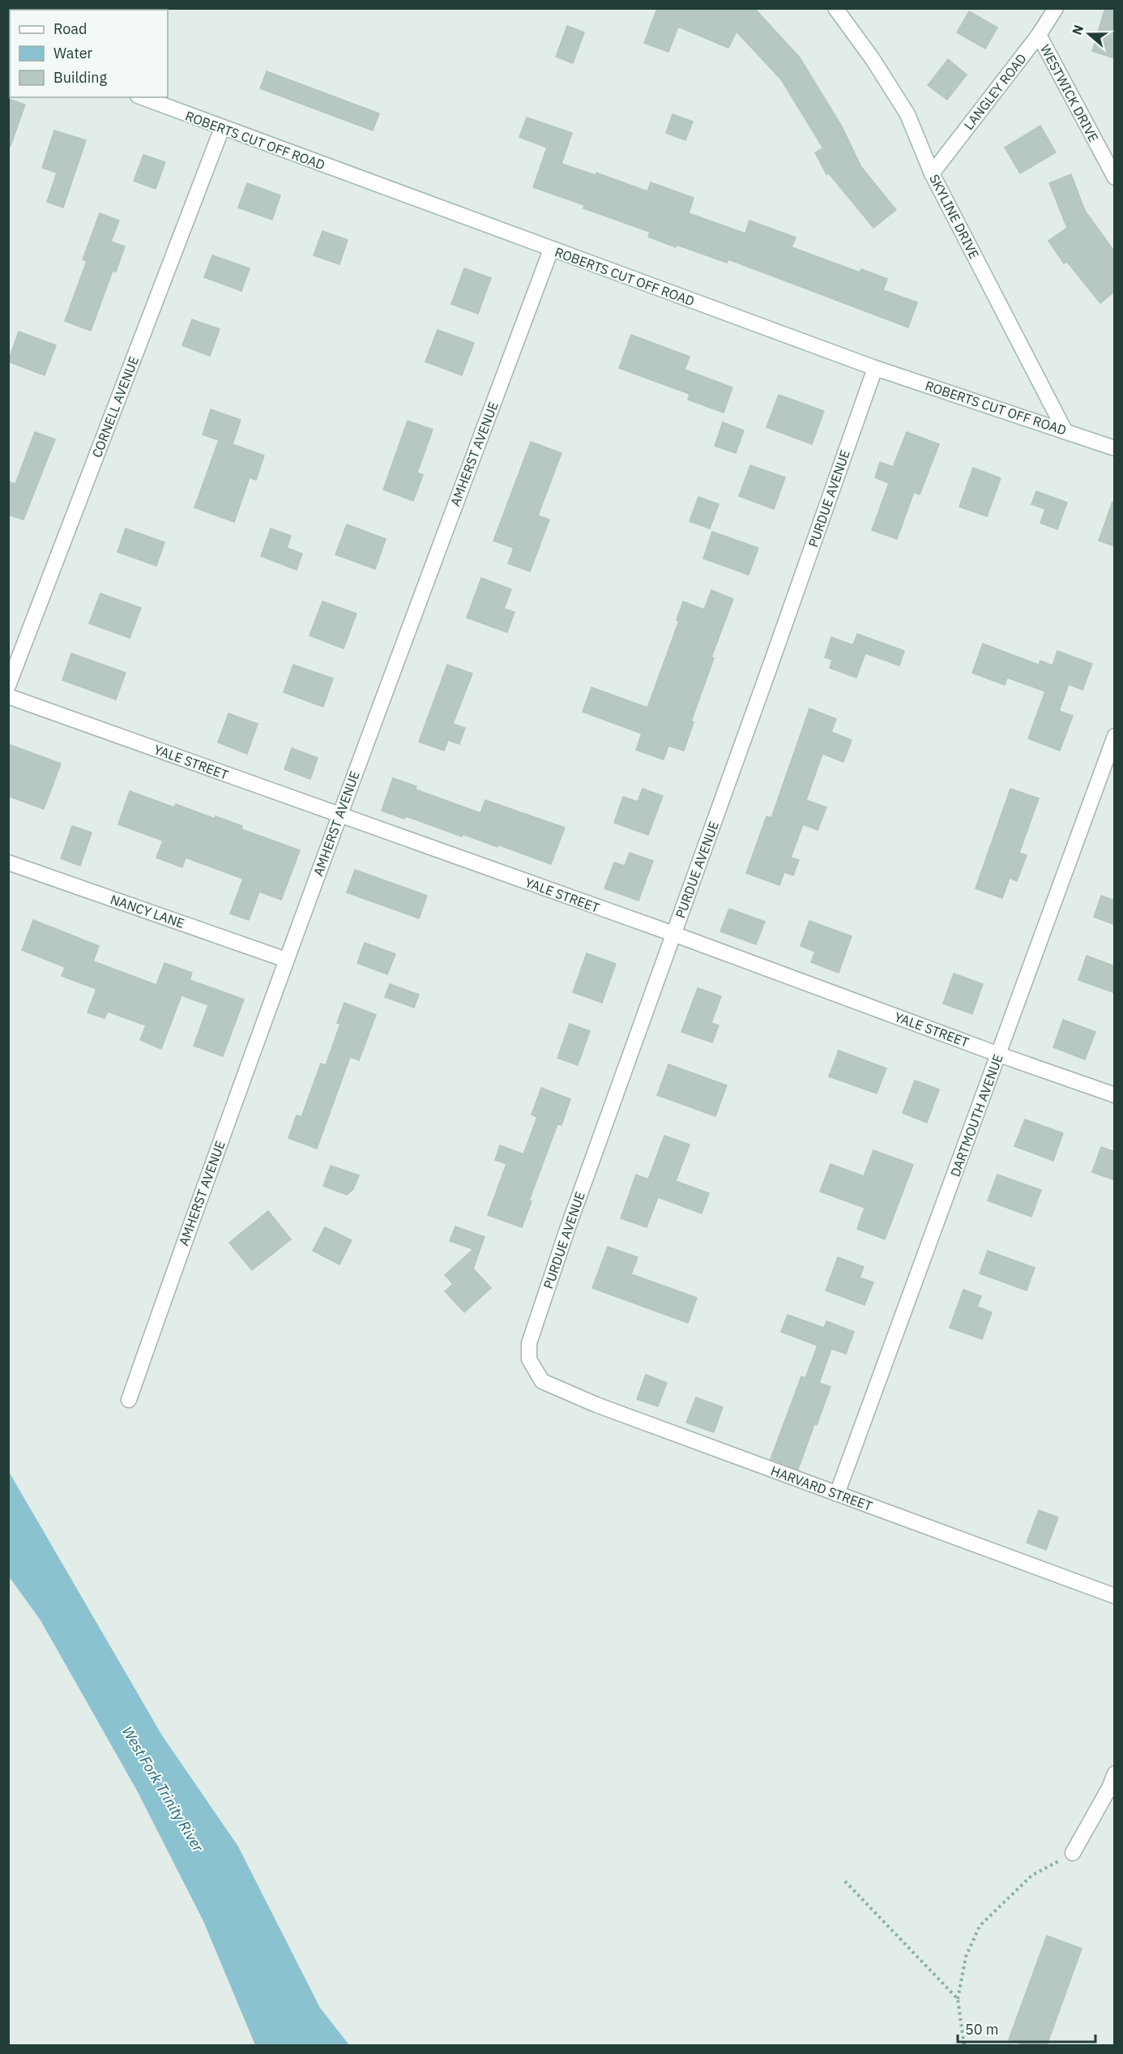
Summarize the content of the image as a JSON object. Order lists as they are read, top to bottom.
{
  "streets": {
    "street": [
      "LANGLEY ROAD",
      "WESTWICK DRIVE",
      "ROBERTS CUT OFF ROAD",
      "SKYLINE DRIVE",
      "CORNELL AVENUE",
      "AMHERST AVENUE",
      "PURDUE AVENUE",
      "YALE STREET",
      "NANCY LANE",
      "DARTMOUTH AVENUE",
      "HARVARD STREET"
    ]
  },
  "crossings": [
    ["LANGLEY ROAD", "WESTWICK DRIVE"],
    ["LANGLEY ROAD", "SKYLINE DRIVE"],
    ["ROBERTS CUT OFF ROAD", "SKYLINE DRIVE"],
    ["ROBERTS CUT OFF ROAD", "CORNELL AVENUE"],
    ["ROBERTS CUT OFF ROAD", "AMHERST AVENUE"],
    ["ROBERTS CUT OFF ROAD", "PURDUE AVENUE"],
    ["AMHERST AVENUE", "YALE STREET"],
    ["AMHERST AVENUE", "NANCY LANE"],
    ["PURDUE AVENUE", "YALE STREET"],
    ["PURDUE AVENUE", "HARVARD STREET"],
    ["YALE STREET", "DARTMOUTH AVENUE"],
    ["DARTMOUTH AVENUE", "HARVARD STREET"]
  ],
  "water": ["West Fork Trinity River"],
  "legend": ["Road", "Water", "Building"],
  "scale_bar": "50 m",
  "north": "left"
}
